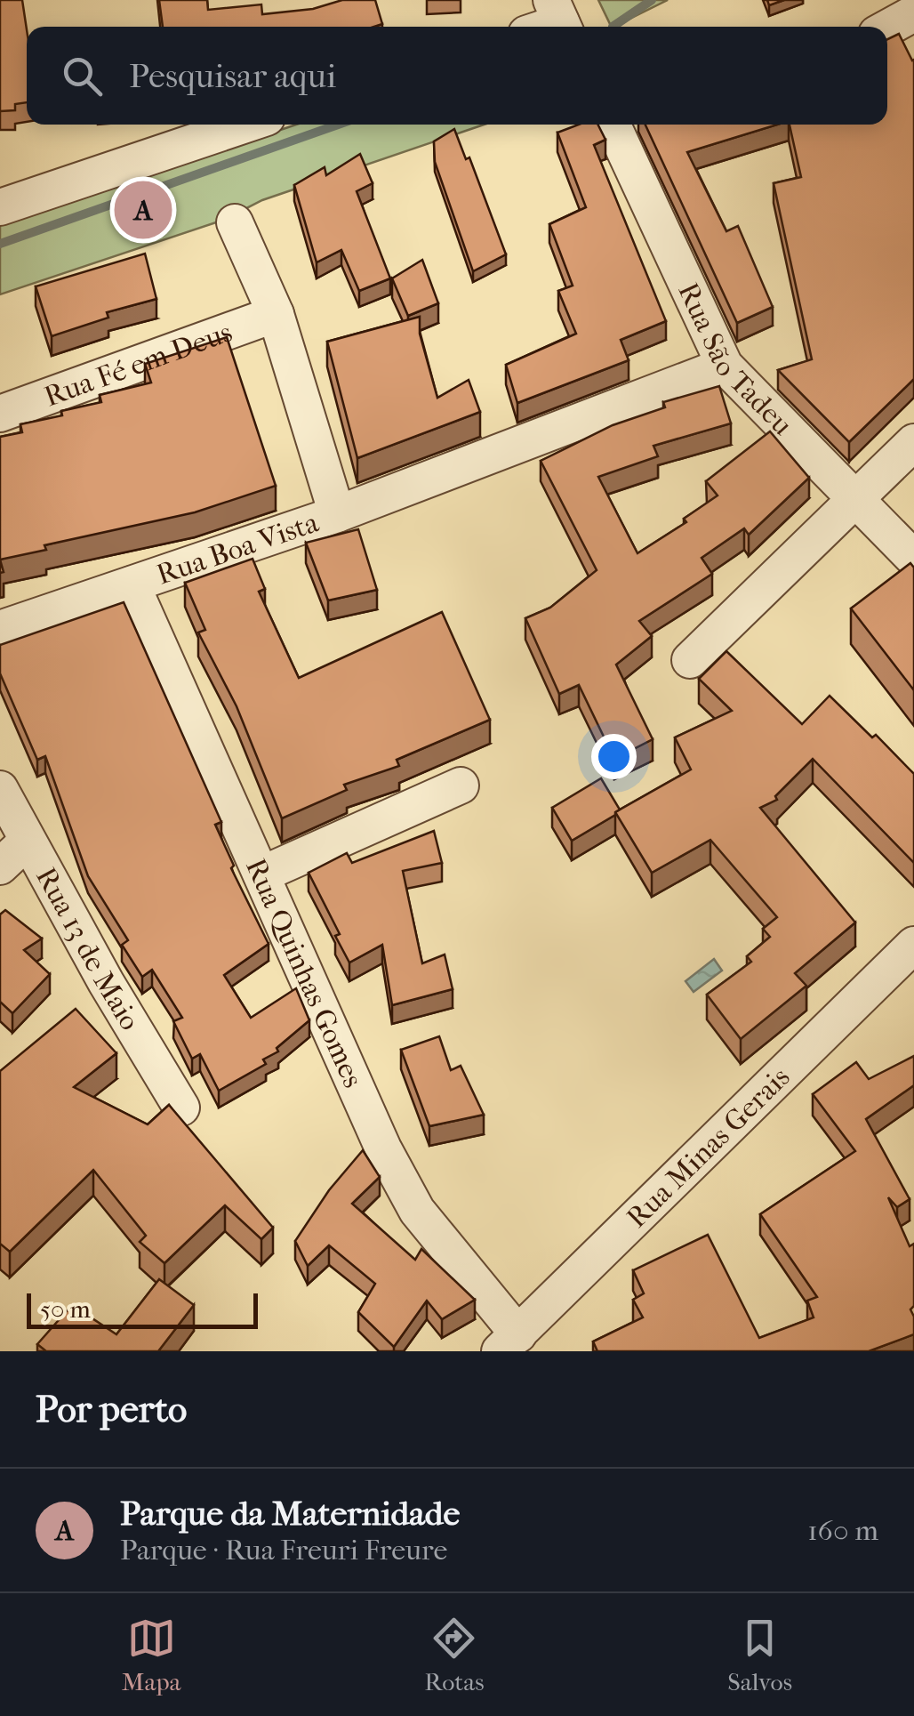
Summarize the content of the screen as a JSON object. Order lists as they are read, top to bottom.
{
  "streets": {
    "street": [
      "Rua São Tadeu",
      "Rua Fé em Deus",
      "Rua Boa Vista",
      "Rua 13 de Maio",
      "Rua Quinhas Gomes",
      "Rua Minas Gerais"
    ]
  },
  "crossings": [
    ["Rua São Tadeu", "Rua Boa Vista"],
    ["Rua Boa Vista", "Rua Quinhas Gomes"],
    ["Rua Quinhas Gomes", "Rua Minas Gerais"]
  ],
  "scale_bar": "50 m",
  "page": {
    "search": "Pesquisar aqui",
    "pins": "A",
    "scale": "50 m",
    "heading": "Por perto",
    "list": [
      {
        "mark": "A",
        "name": "Parque da Maternidade",
        "note": "Parque · Rua Freuri Freure",
        "value": "160 m"
      }
    ],
    "nav": ["Mapa", "Rotas", "Salvos"]
  }
}
